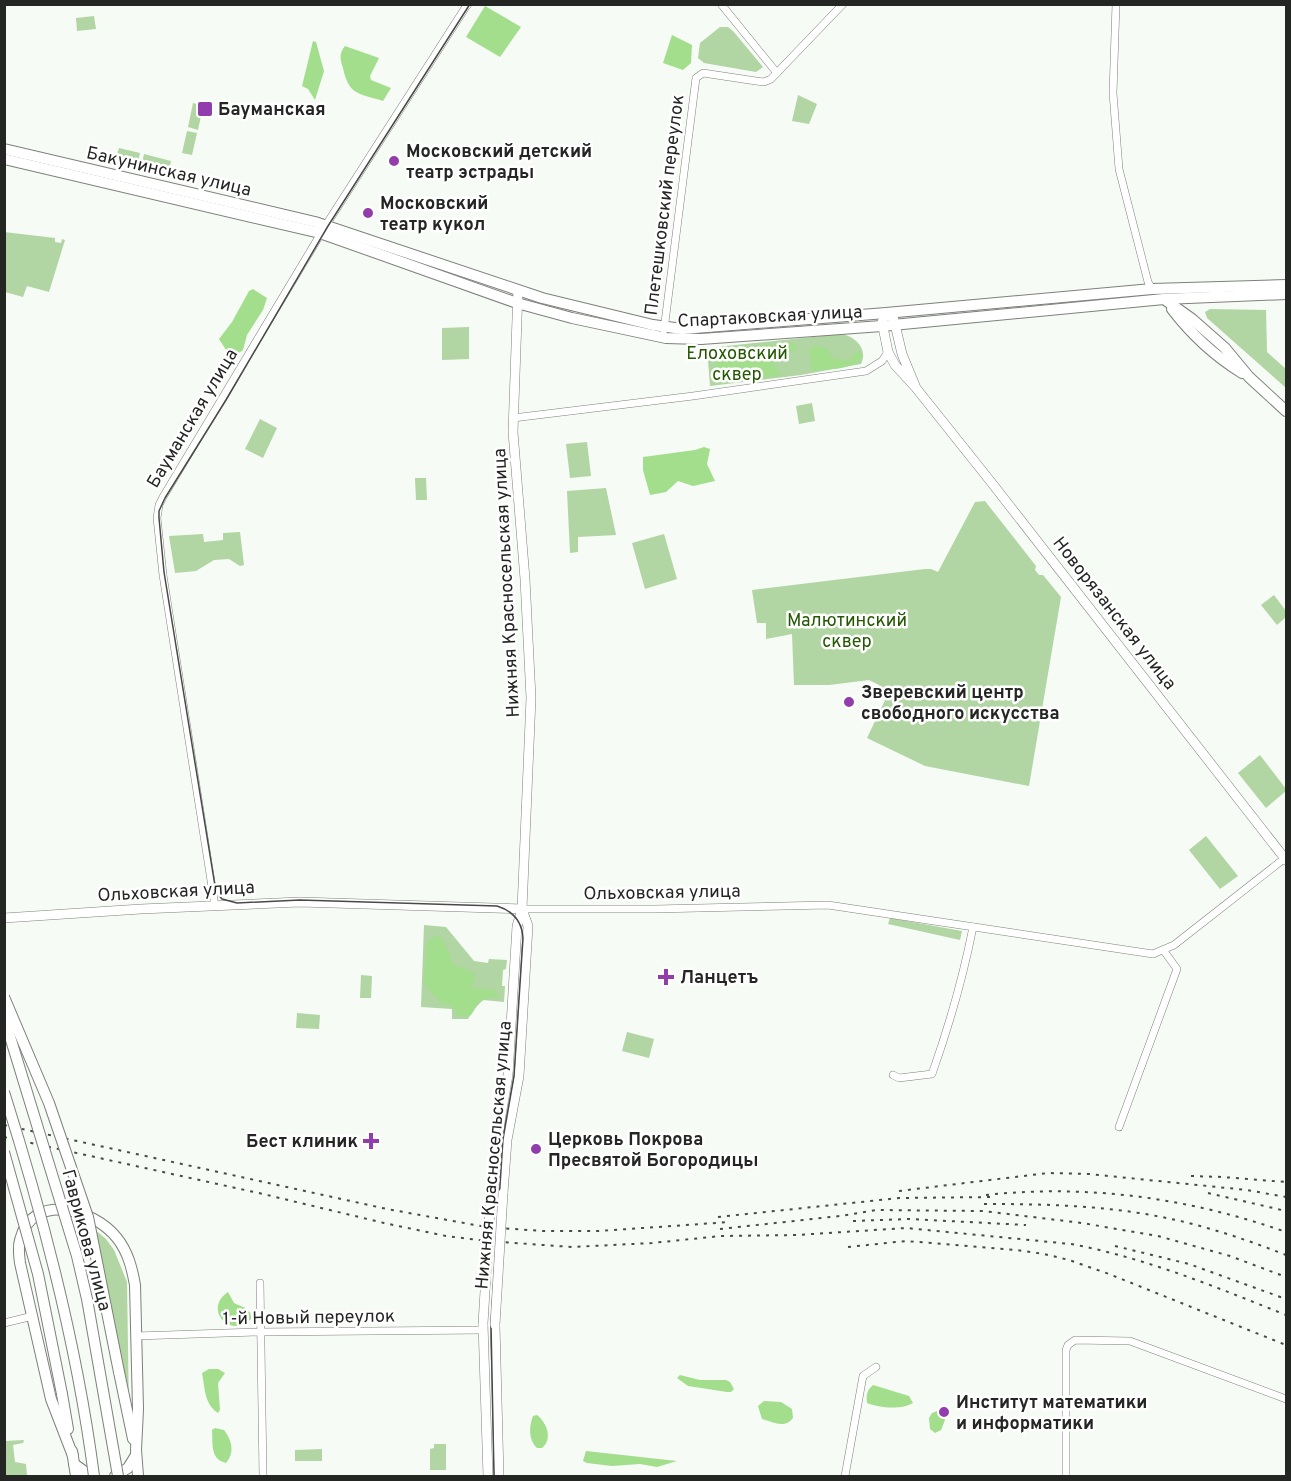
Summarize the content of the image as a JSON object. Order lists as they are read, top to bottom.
{
  "streets": {
    "main road": ["Бакунинская улица", "Спартаковская улица", "Гаврикова улица"],
    "street": [
      "Плетешковский переулок",
      "Бауманская улица",
      "Нижняя Красносельская улица",
      "Новорязанская улица",
      "Ольховская улица",
      "1-й Новый переулок"
    ]
  },
  "crossings": [
    ["Бакунинская улица", "Спартаковская улица"],
    ["Бакунинская улица", "Бауманская улица"],
    ["Плетешковский переулок", "Спартаковская улица"],
    ["Спартаковская улица", "Бауманская улица"],
    ["Спартаковская улица", "Нижняя Красносельская улица"],
    ["Спартаковская улица", "Новорязанская улица"],
    ["Бауманская улица", "Ольховская улица"],
    ["Нижняя Красносельская улица", "Ольховская улица"],
    ["Нижняя Красносельская улица", "1-й Новый переулок"]
  ],
  "parks": ["Елоховский сквер", "Малютинский сквер"],
  "places": {
    "transit": ["Бауманская"],
    "other": [
      "Московский детский театр эстрады",
      "Московский театр кукол",
      "Зверевский центр свободного искусства",
      "Церковь Покрова Пресвятой Богородицы",
      "Институт математики и информатики"
    ],
    "health": ["Ланцетъ", "Бест клиник"]
  }
}
